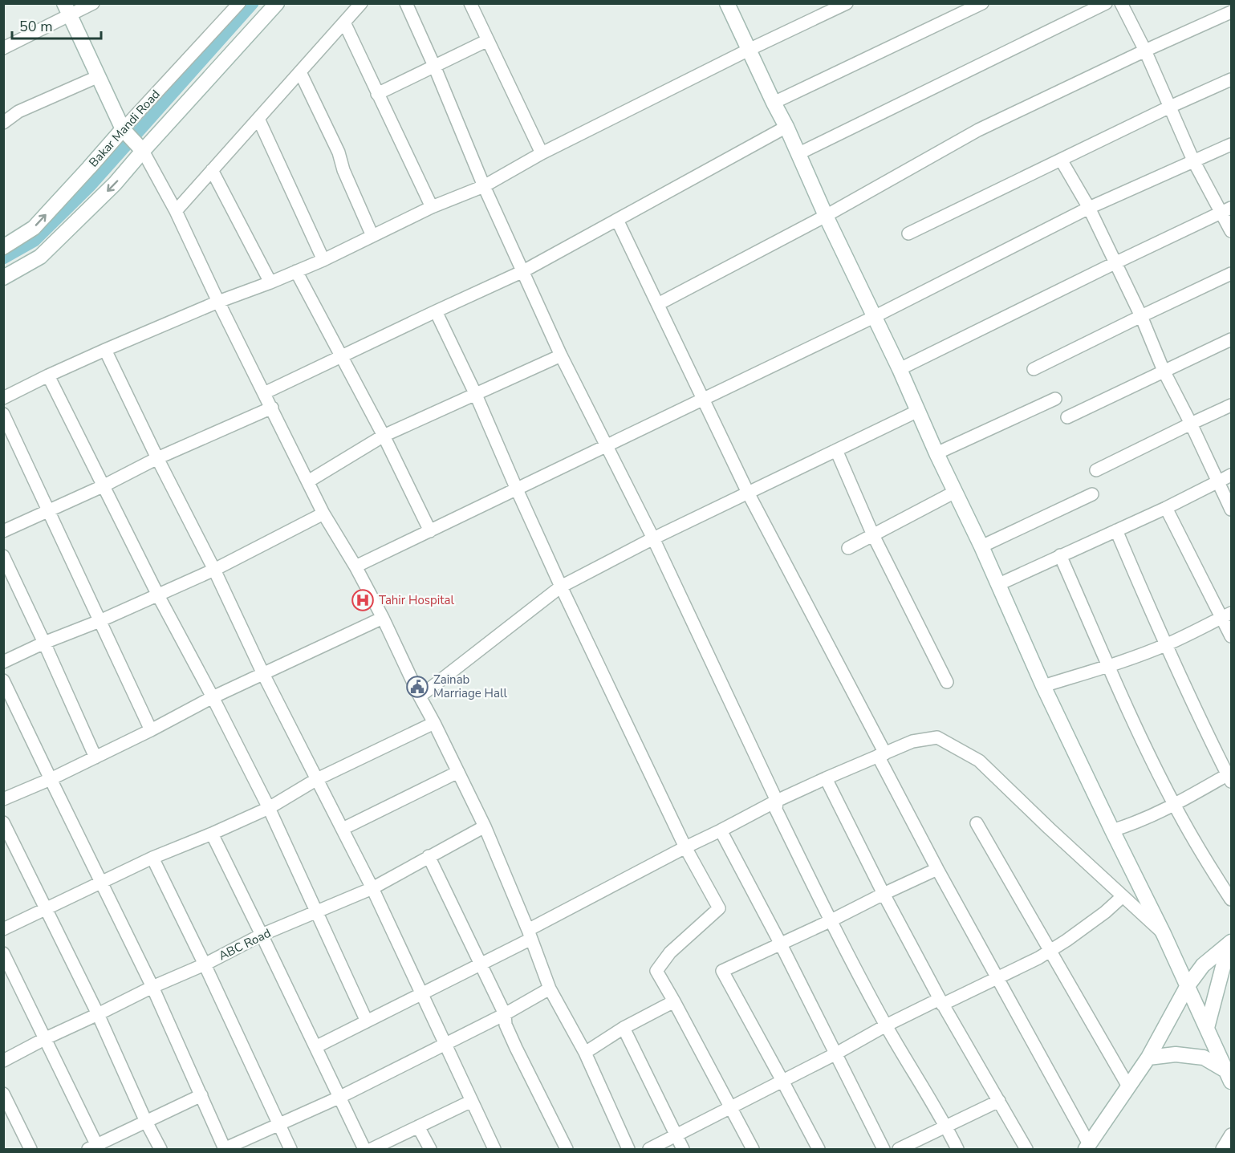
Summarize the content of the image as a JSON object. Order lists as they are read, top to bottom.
{
  "streets": {
    "street": ["Bakar Mandi Road", "ABC Road"]
  },
  "places": {
    "hospital": ["Tahir Hospital"],
    "public building": ["Zainab Marriage Hall"]
  },
  "scale_bar": "50 m"
}
